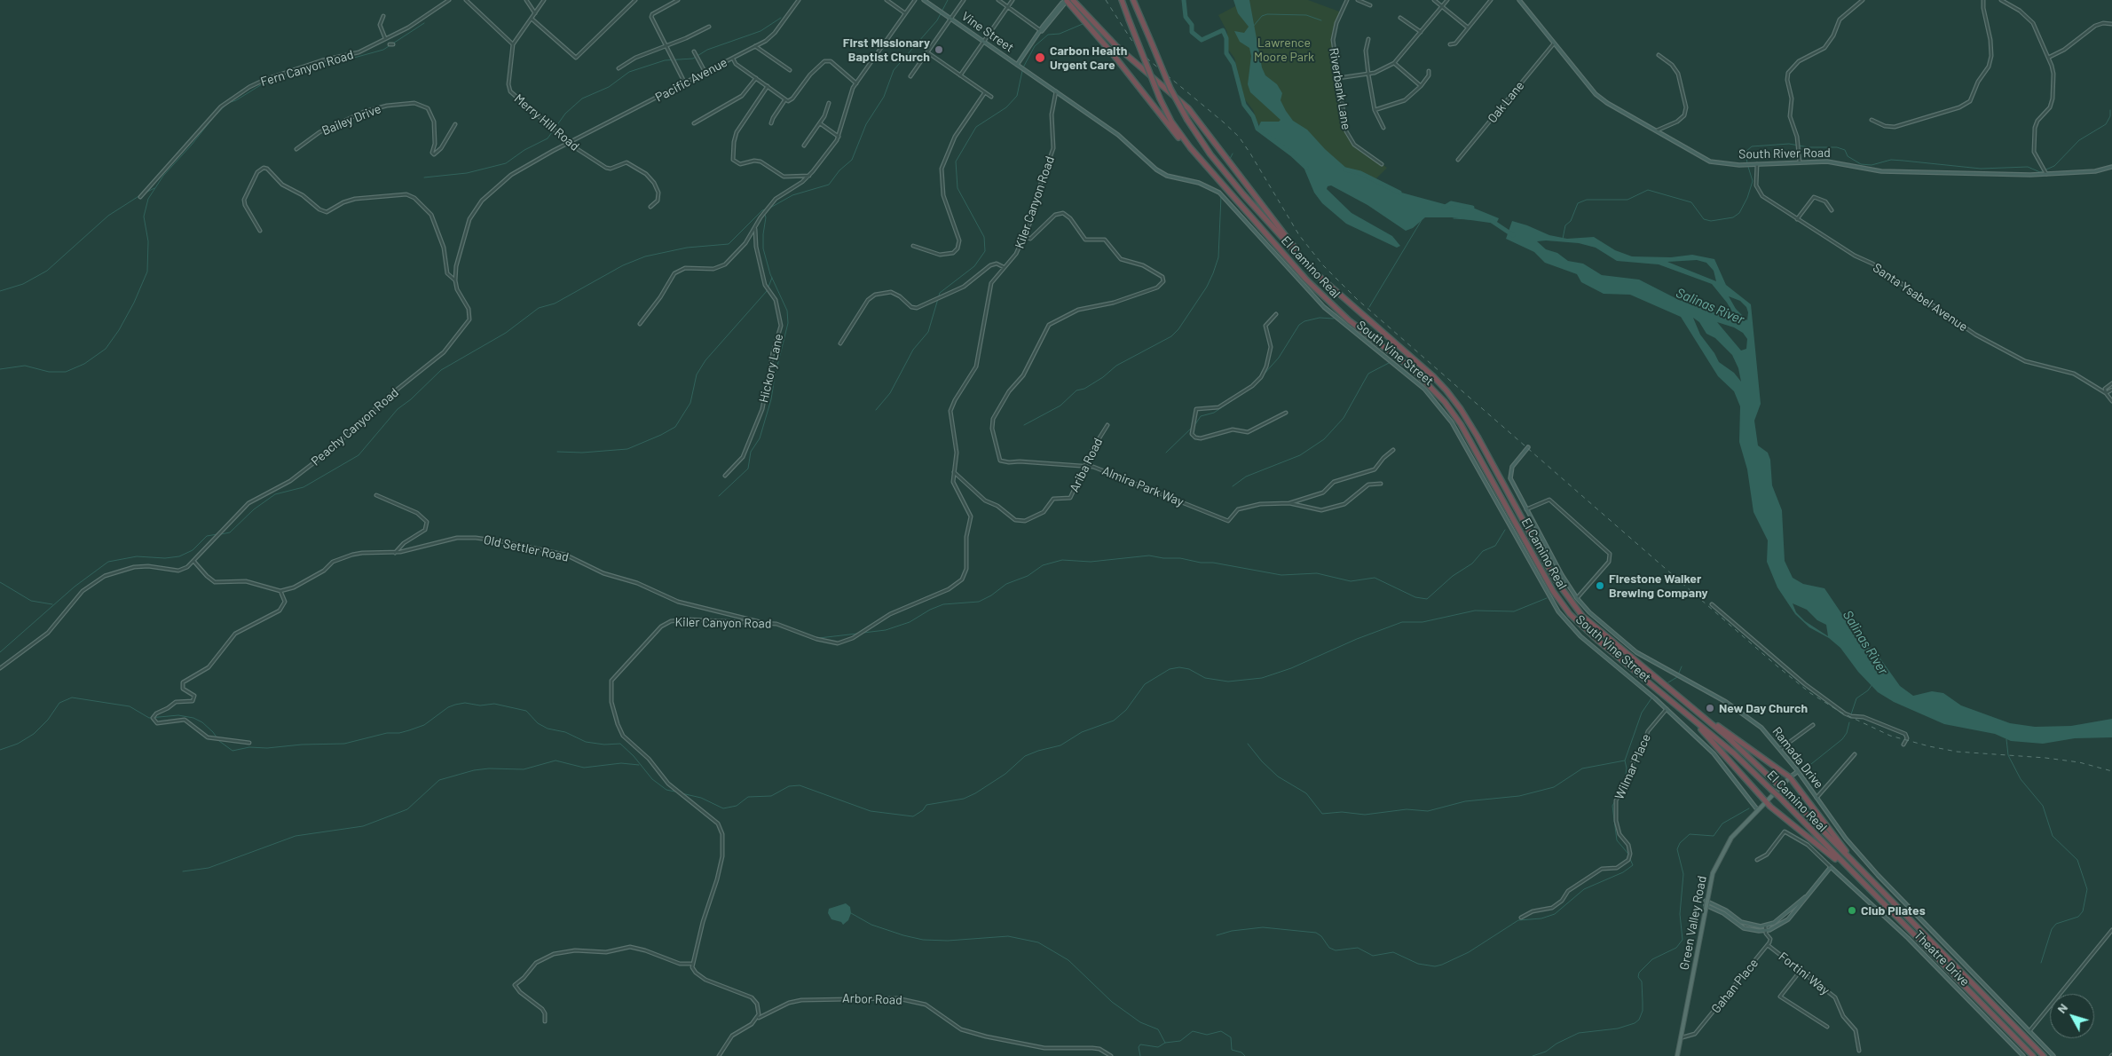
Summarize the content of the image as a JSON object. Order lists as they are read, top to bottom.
{
  "streets": {
    "highway": ["El Camino Real"],
    "main road": ["Green Valley Road"],
    "street": [
      "Vine Street",
      "Fern Canyon Road",
      "Pacific Avenue",
      "Riverbank Lane",
      "Oak Lane",
      "Bailey Drive",
      "Merry Hill Road",
      "South River Road",
      "Kiler Canyon Road",
      "Santa Ysabel Avenue",
      "South Vine Street",
      "Hickory Lane",
      "Peachy Canyon Road",
      "Ariba Road",
      "Almira Park Way",
      "Old Settler Road",
      "Ramada Drive",
      "Wilmar Place",
      "Theatre Drive",
      "Fortini Way",
      "Gahan Place",
      "Arbor Road"
    ]
  },
  "crossings": [
    ["Vine Street", "South Vine Street"],
    ["Pacific Avenue", "Merry Hill Road"],
    ["Oak Lane", "South River Road"],
    ["South River Road", "Santa Ysabel Avenue"],
    ["Kiler Canyon Road", "South Vine Street"],
    ["Kiler Canyon Road", "Ariba Road"],
    ["Kiler Canyon Road", "Almira Park Way"],
    ["Kiler Canyon Road", "Old Settler Road"],
    ["South Vine Street", "Wilmar Place"],
    ["South Vine Street", "Green Valley Road"],
    ["Ariba Road", "Almira Park Way"],
    ["Ramada Drive", "Green Valley Road"],
    ["Green Valley Road", "Gahan Place"],
    ["Fortini Way", "Gahan Place"]
  ],
  "water": ["Salinas River"],
  "parks": ["Lawrence Moore Park"],
  "places": [
    "First Missionary Baptist Church",
    "Carbon Health Urgent Care",
    "Firestone Walker Brewing Company",
    "New Day Church",
    "Club Pilates"
  ],
  "north": "top left"
}
